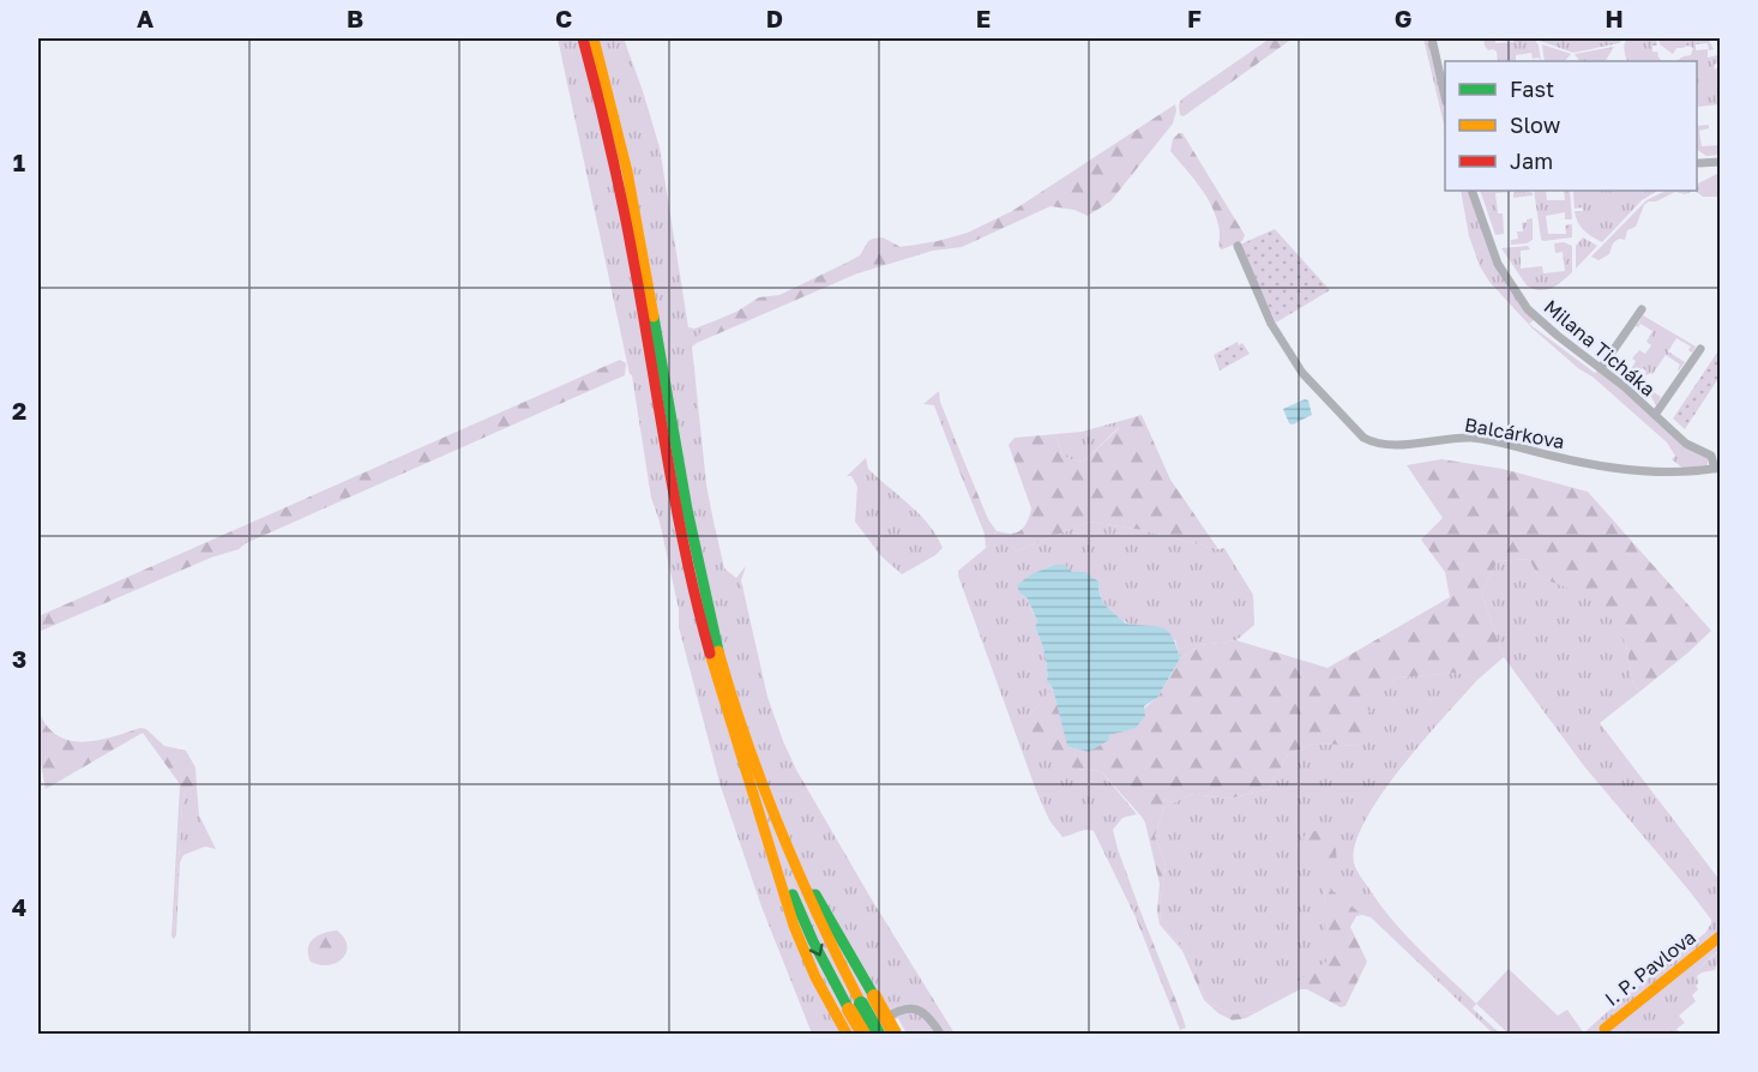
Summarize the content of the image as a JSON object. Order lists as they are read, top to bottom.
{
  "streets": {
    "main road": ["I. P. Pavlova"],
    "street": ["Milana Ticháka", "Balcárkova"]
  },
  "crossings": [
    ["Milana Ticháka", "Balcárkova"]
  ],
  "legend": ["Fast", "Slow", "Jam"],
  "grid": {
    "columns": [
      "A",
      "B",
      "C",
      "D",
      "E",
      "F",
      "G",
      "H"
    ],
    "rows": [
      "1",
      "2",
      "3",
      "4"
    ]
  }
}
